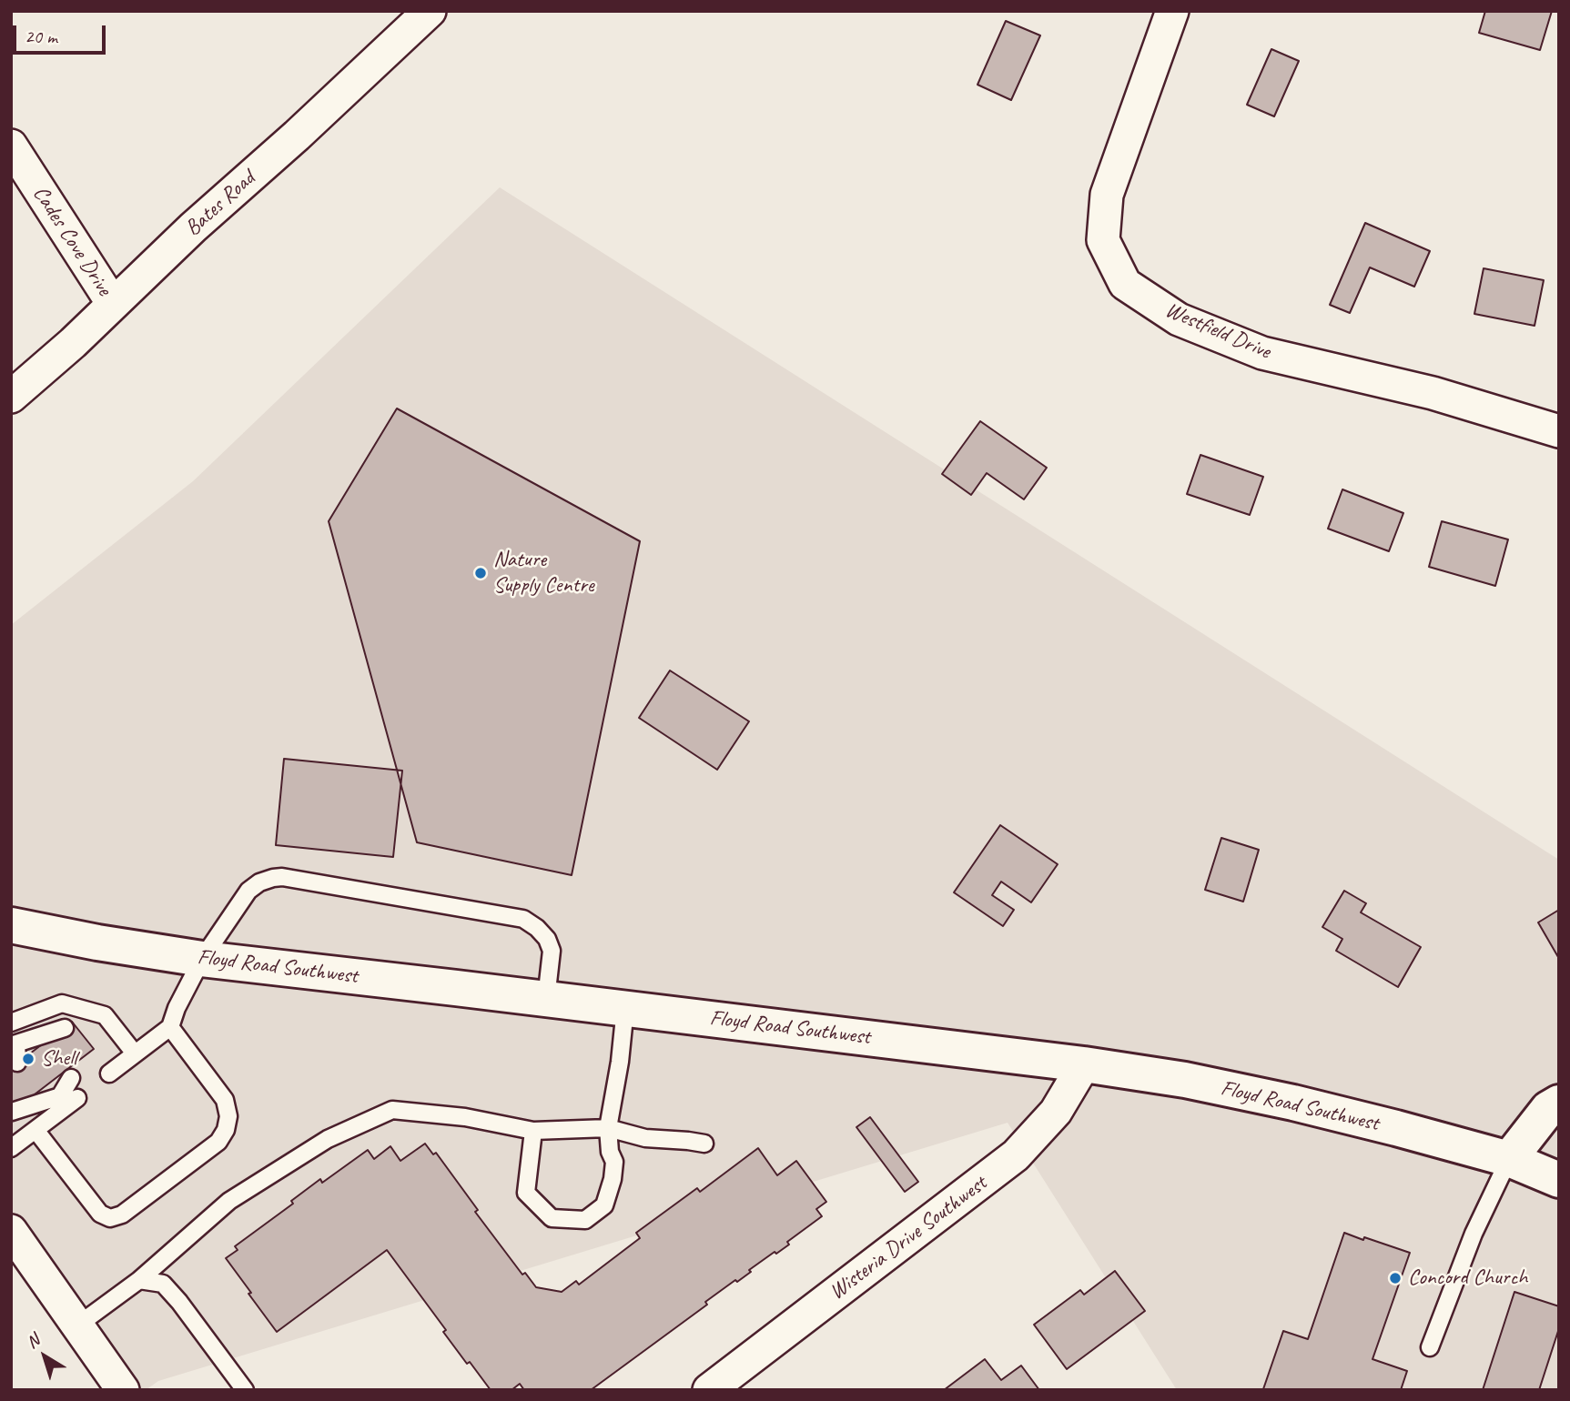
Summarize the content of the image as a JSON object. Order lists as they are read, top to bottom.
{
  "streets": {
    "main road": ["Floyd Road Southwest"],
    "street": [
      "Bates Road",
      "Cades Cove Drive",
      "Westfield Drive",
      "Wisteria Drive Southwest"
    ]
  },
  "crossings": [
    ["Bates Road", "Cades Cove Drive"],
    ["Floyd Road Southwest", "Wisteria Drive Southwest"]
  ],
  "places": ["Nature Supply Centre", "Shell", "Concord Church"],
  "scale_bar": "20 m",
  "north": "top left"
}
